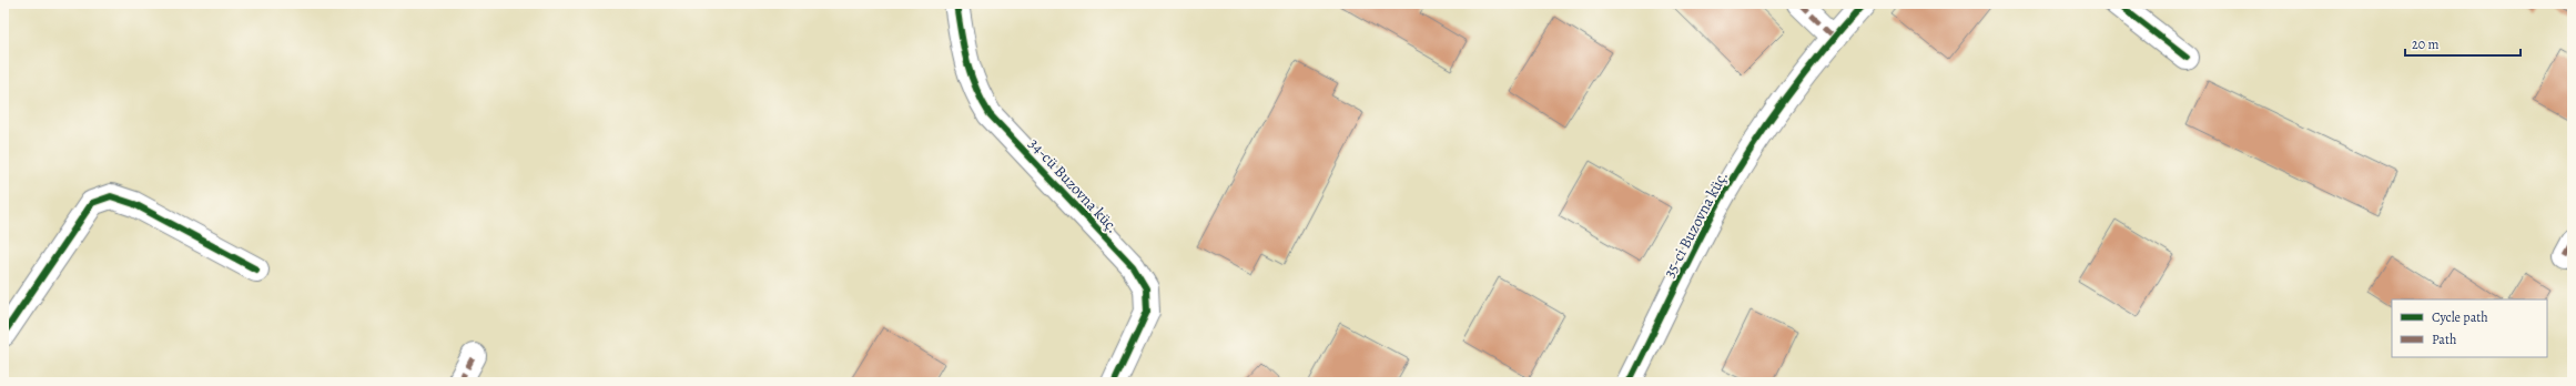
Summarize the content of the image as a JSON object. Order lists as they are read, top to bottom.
{
  "streets": {
    "street": ["34-cü Buzovna küç.", "35-ci Buzovna küç."]
  },
  "legend": ["Cycle path", "Path"],
  "scale_bar": "20 m"
}
